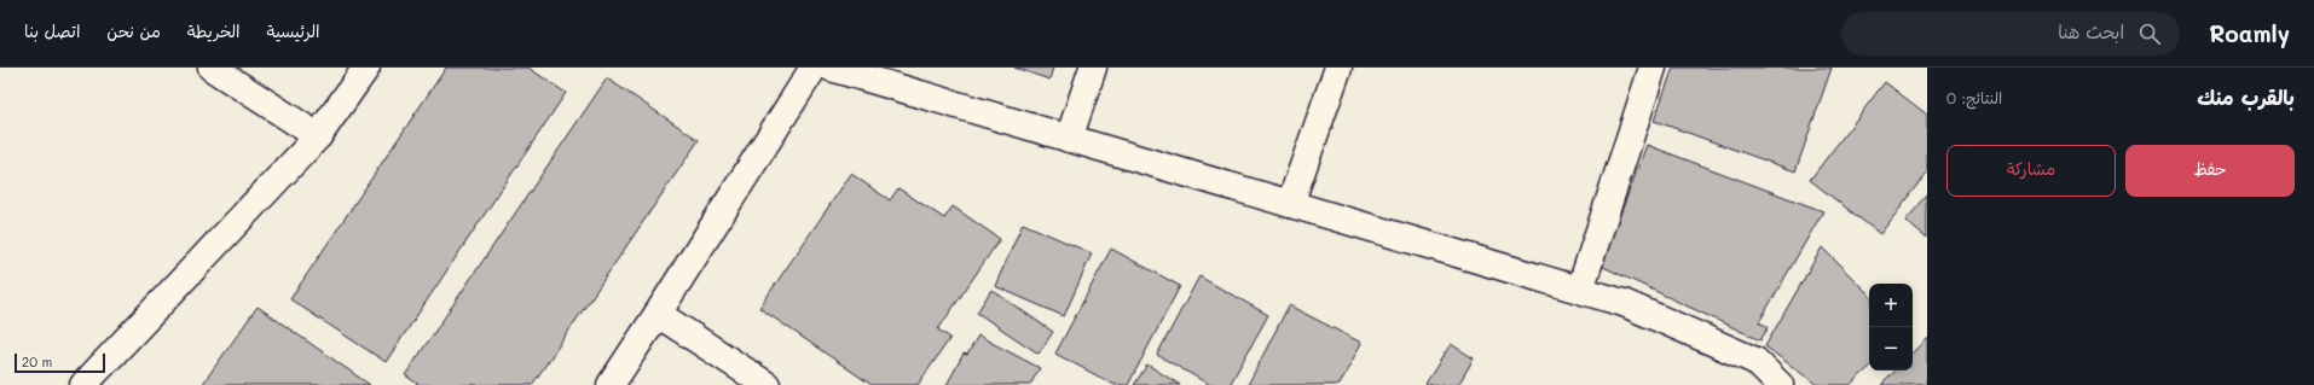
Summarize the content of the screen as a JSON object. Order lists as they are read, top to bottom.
{
  "scale_bar": "20 m",
  "page": {
    "header": "Roamly",
    "search": "ابحث هنا",
    "nav": [
      "الرئيسية",
      "الخريطة",
      "من نحن",
      "اتصل بنا"
    ],
    "heading": ["بالقرب منك", "النتائج: 0"],
    "buttons": ["حفظ", "مشاركة"],
    "map_buttons": ["+", "−"],
    "scale": "20 m"
  }
}
